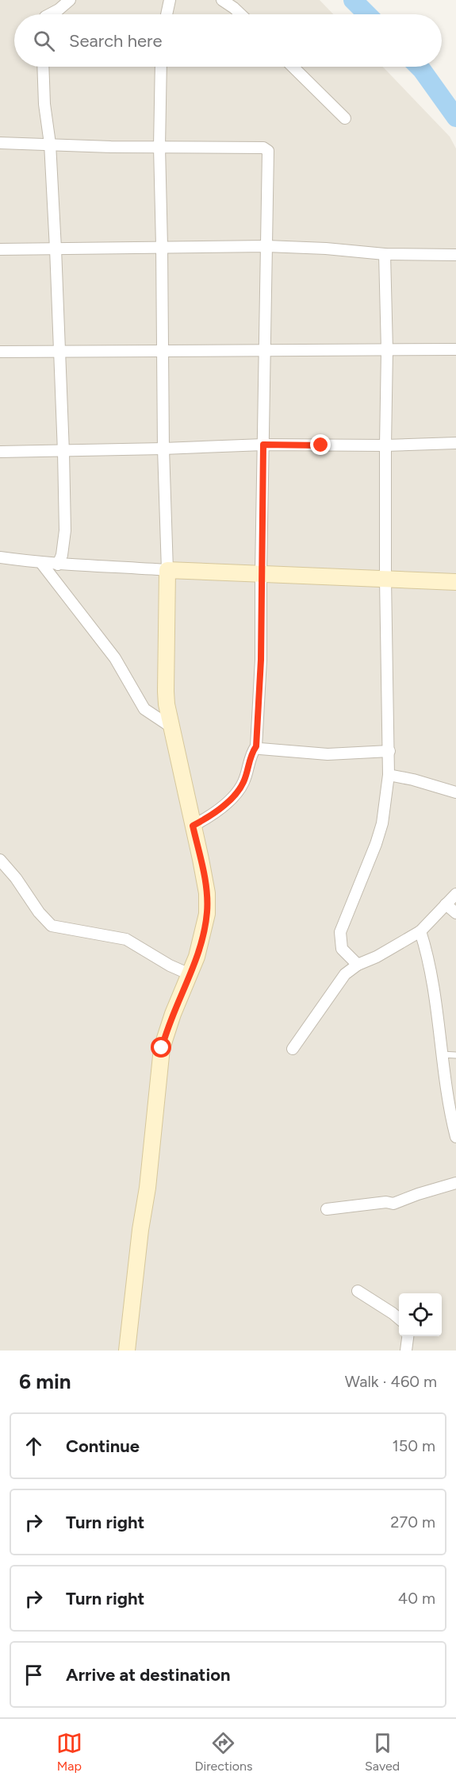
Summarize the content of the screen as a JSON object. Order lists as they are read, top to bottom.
{
  "page": {
    "search": "Search here",
    "heading": ["6 min", "Walk · 460 m"],
    "list": [
      ["Continue", "150 m"],
      ["Turn right", "270 m"],
      ["Turn right", "40 m"],
      "Arrive at destination"
    ],
    "nav": ["Map", "Directions", "Saved"]
  }
}
